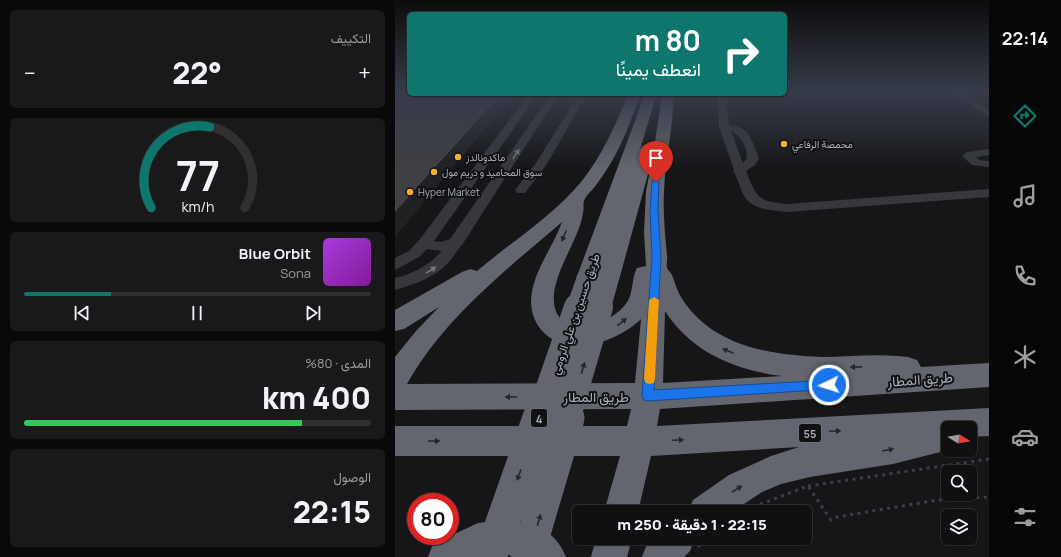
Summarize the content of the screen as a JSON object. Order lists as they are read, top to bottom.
{
  "streets": {
    "highway": [
      "طريق حسين بن علي الرومي",
      "طريق المطار",
      "4",
      "55"
    ]
  },
  "places": [
    "محمصة الرفاعي",
    "ماكدونالدز",
    "سوق المحاميد و دريم مول",
    "Hyper Market"
  ],
  "north": "right",
  "page": {
    "tabs": "22:14",
    "tile": [
      "التكييف",
      ["المدى · 80%", "400 km"],
      ["الوصول", "22:15"]
    ],
    "turn": ["80 m", "انعطف يمينًا"],
    "heat": ["−", "22°", "+"],
    "song": ["Blue Orbit", "Sona"],
    "limit": "80",
    "trip": "22:15 · 1 دقيقة · 250 m",
    "gauge": ["77", "km/h"]
  }
}
